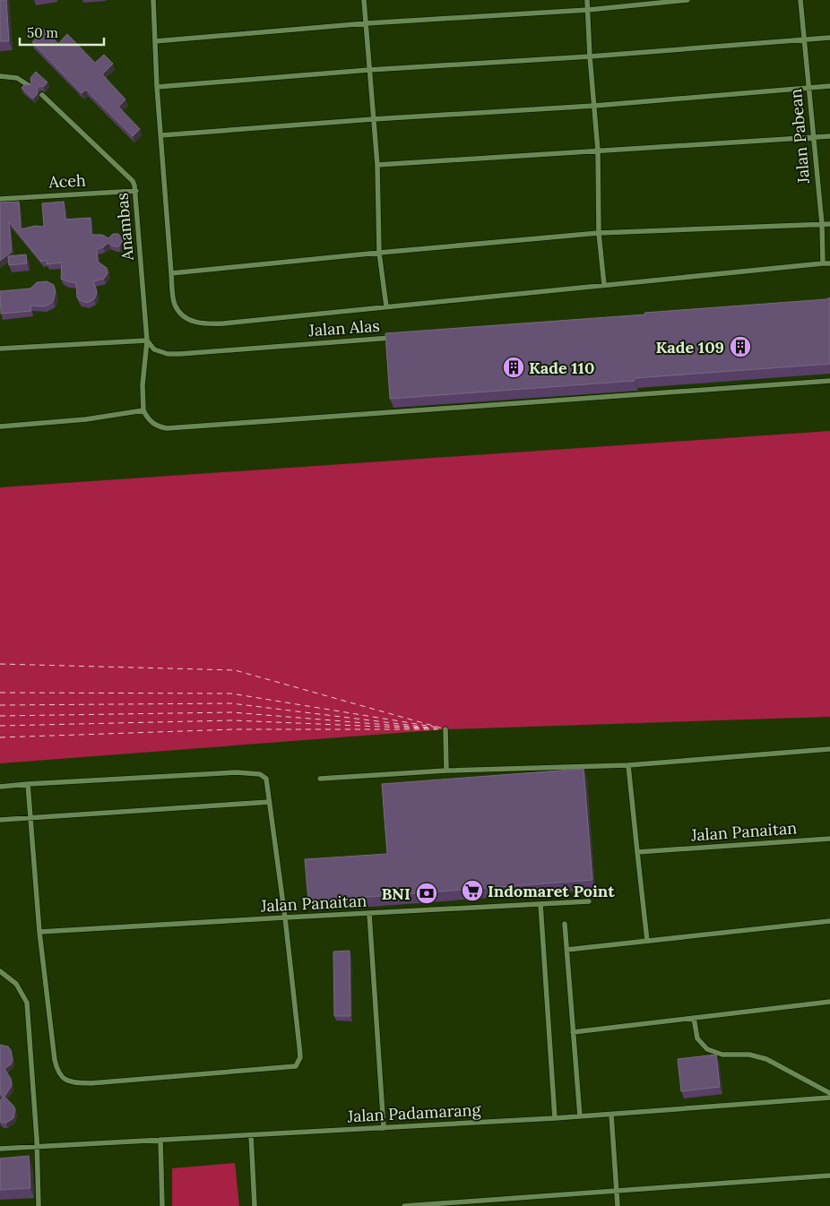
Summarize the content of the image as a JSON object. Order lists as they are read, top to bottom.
{
  "streets": {
    "lane": [
      "Jalan Pabean",
      "Aceh",
      "Anambas",
      "Jalan Alas",
      "Jalan Panaitan",
      "Jalan Padamarang"
    ]
  },
  "crossings": [
    ["Aceh", "Anambas"],
    ["Anambas", "Jalan Alas"]
  ],
  "places": {
    "building": ["Kade 109", "Kade 110"],
    "supermarket": ["Indomaret Point"],
    "bank": ["BNI"]
  },
  "scale_bar": "50 m"
}
